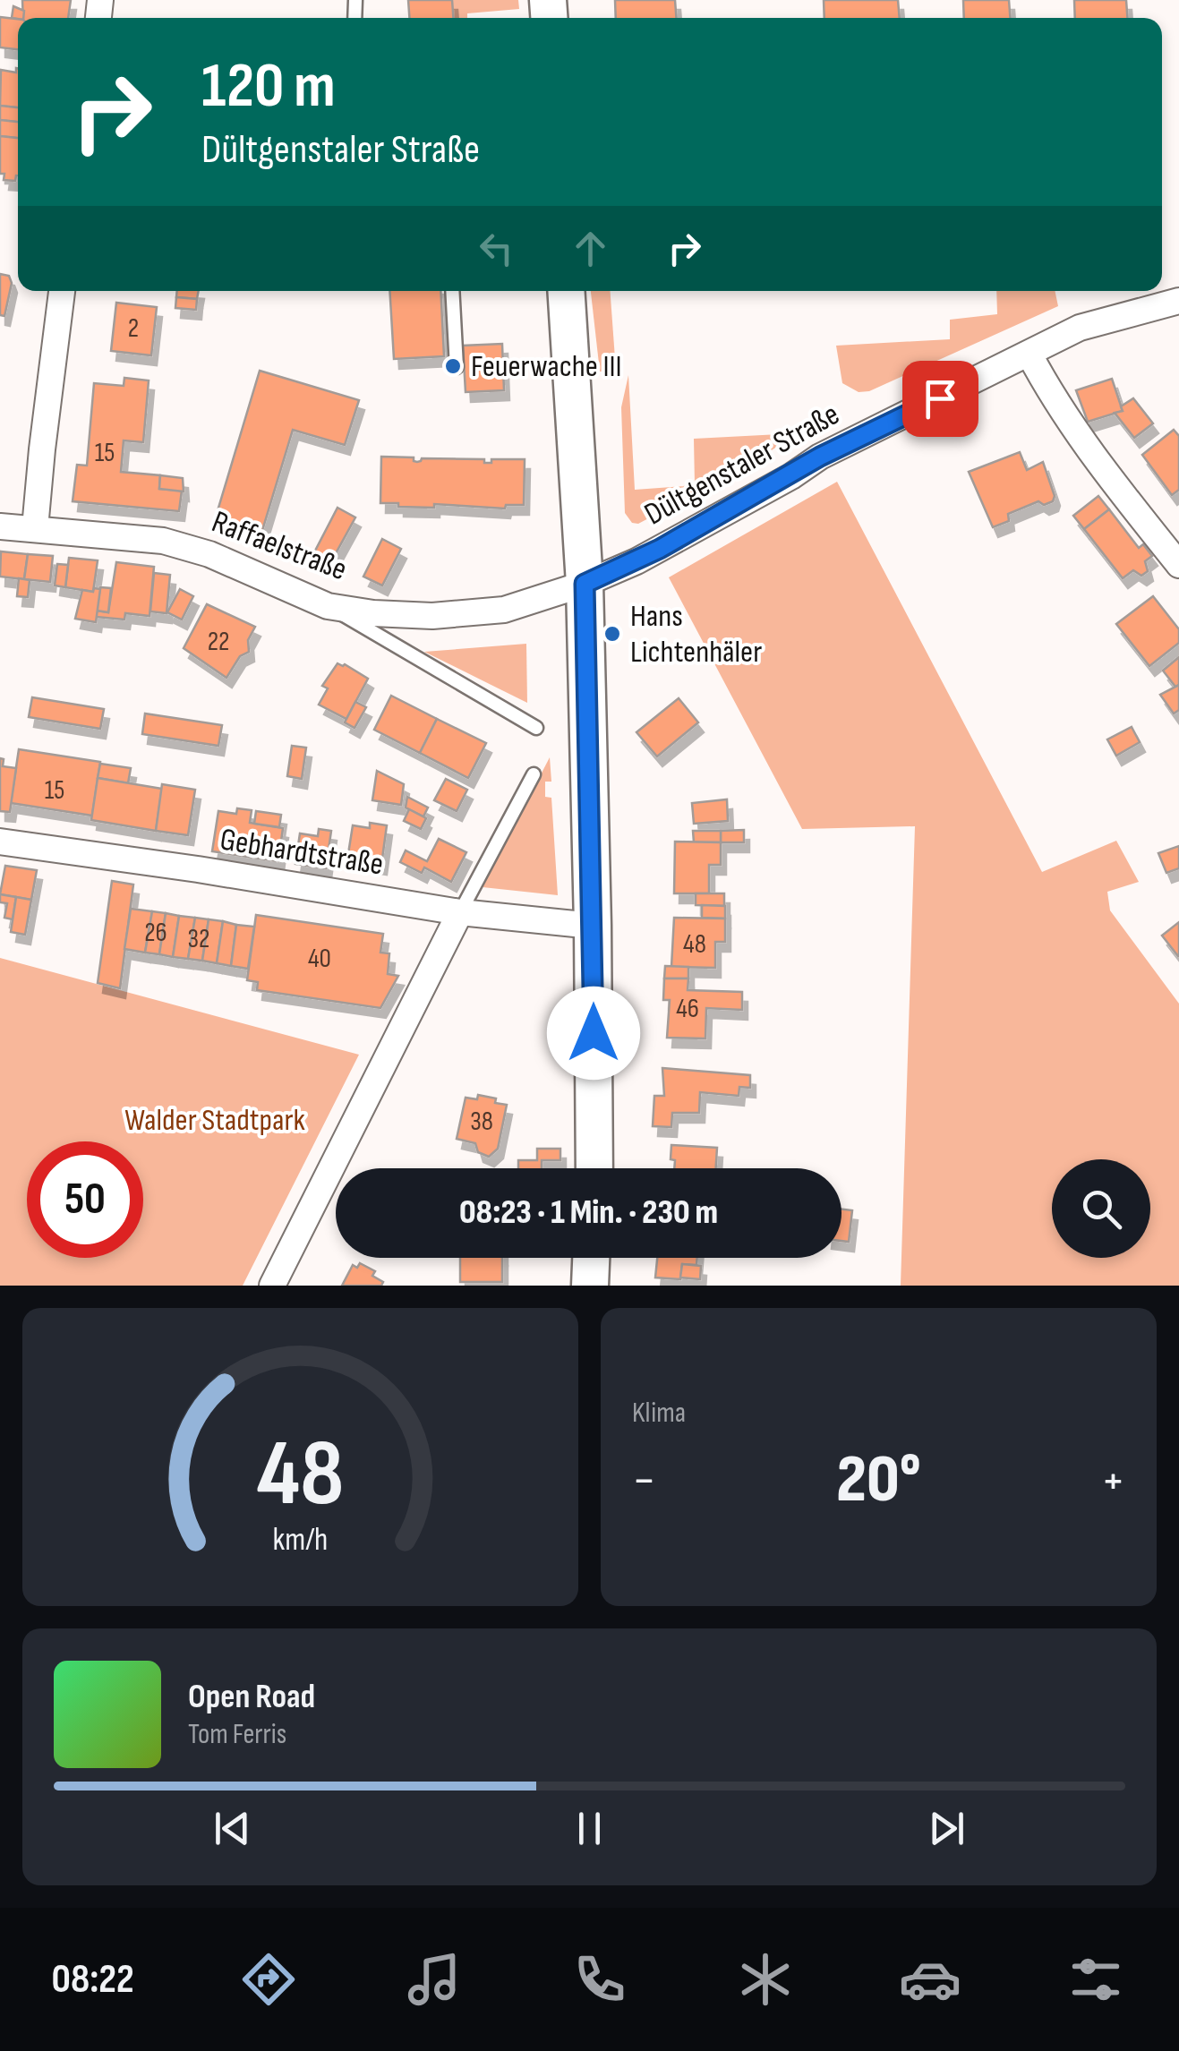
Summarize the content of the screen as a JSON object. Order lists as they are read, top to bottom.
{
  "streets": {
    "street": ["Dültgenstaler Straße", "Raffaelstraße", "Gebhardtstraße"]
  },
  "crossings": [
    ["Dültgenstaler Straße", "Raffaelstraße"]
  ],
  "parks": ["Walder Stadtpark"],
  "places": ["Feuerwache III", "Hans Lichtenhäler"],
  "house_numbers": [
    "2",
    "15",
    "22",
    "15",
    "26",
    "32",
    "48",
    "40",
    "46",
    "38"
  ],
  "page": {
    "turn": ["120 m", "Dültgenstaler Straße"],
    "limit": "50",
    "trip": "08:23 · 1 Min. · 230 m",
    "tile": "Klima",
    "heat": ["−", "20°", "+"],
    "song": ["Open Road", "Tom Ferris"],
    "tabs": "08:22",
    "gauge": ["48", "km/h"]
  }
}
